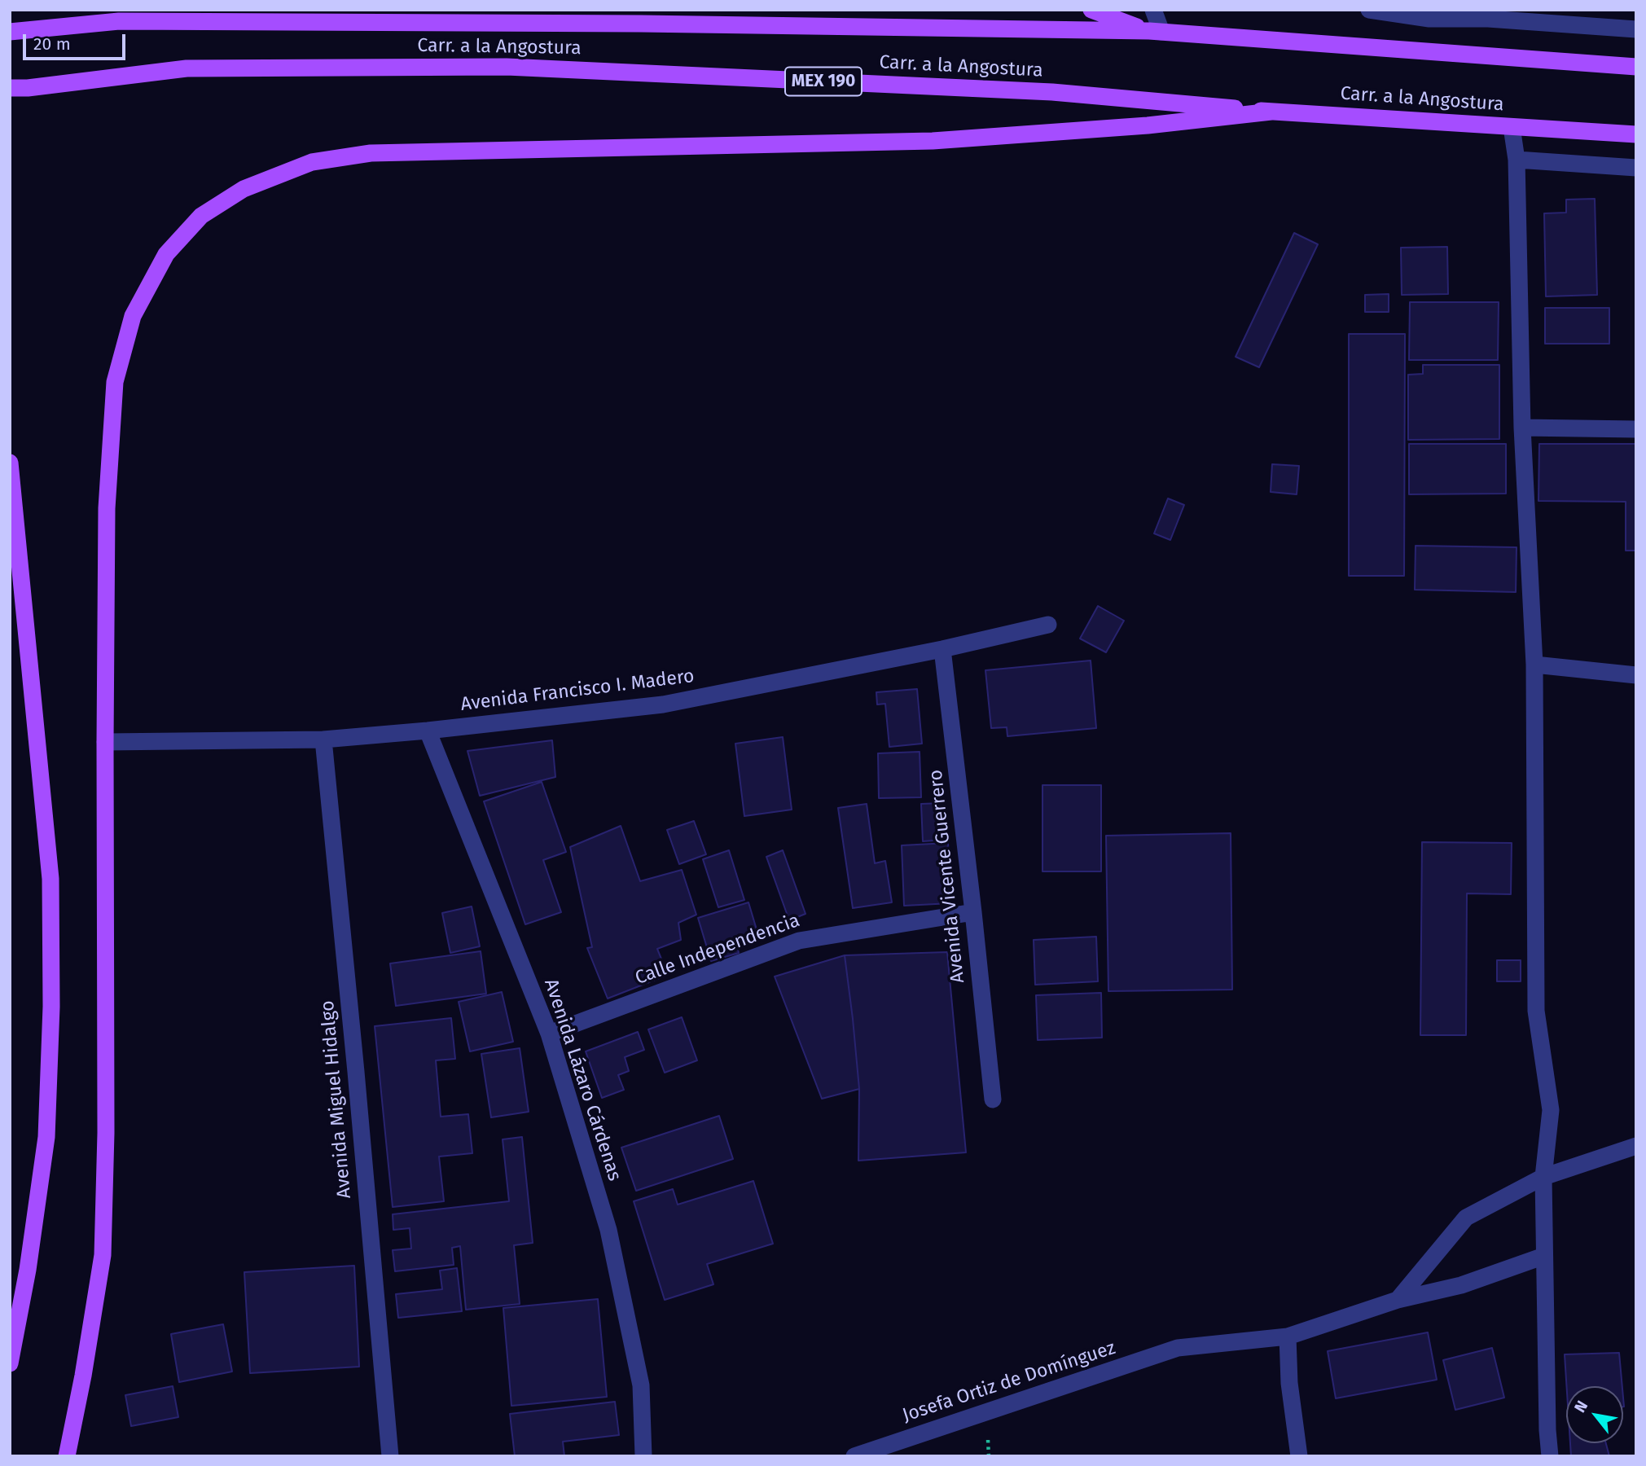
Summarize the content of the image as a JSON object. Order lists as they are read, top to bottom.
{
  "streets": {
    "main road": ["Carr. a la Angostura", "MEX 190"],
    "street": [
      "Avenida Francisco I. Madero",
      "Avenida Vicente Guerrero",
      "Calle Independencia",
      "Avenida Lázaro Cárdenas",
      "Avenida Miguel Hidalgo",
      "Josefa Ortiz de Domínguez"
    ]
  },
  "crossings": [
    ["Avenida Francisco I. Madero", "Avenida Vicente Guerrero"],
    ["Avenida Francisco I. Madero", "Avenida Lázaro Cárdenas"],
    ["Avenida Francisco I. Madero", "Avenida Miguel Hidalgo"],
    ["Avenida Vicente Guerrero", "Calle Independencia"],
    ["Calle Independencia", "Avenida Lázaro Cárdenas"]
  ],
  "scale_bar": "20 m",
  "north": "top left"
}
